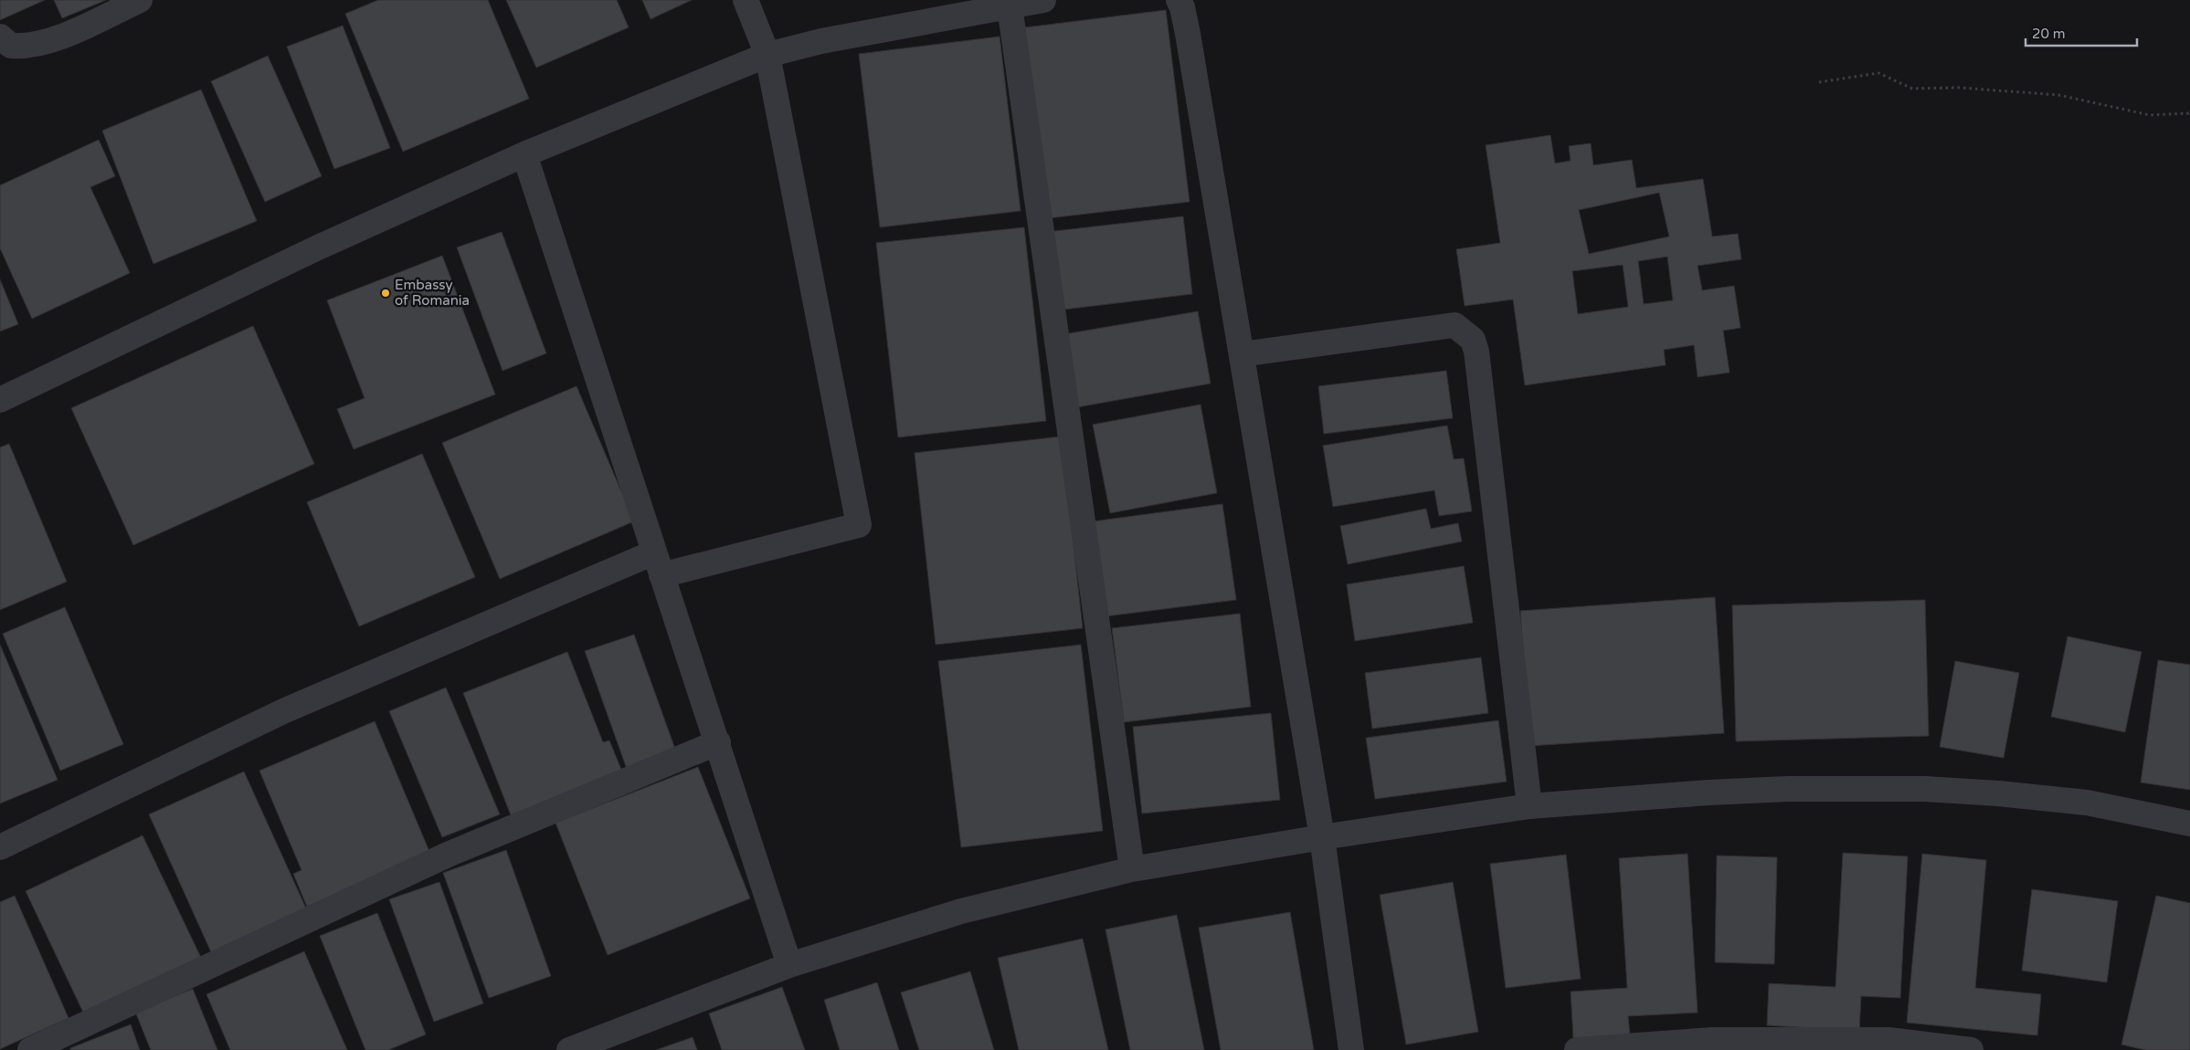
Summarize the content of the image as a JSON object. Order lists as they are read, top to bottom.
{
  "places": ["Embassy of Romania"],
  "scale_bar": "20 m"
}
